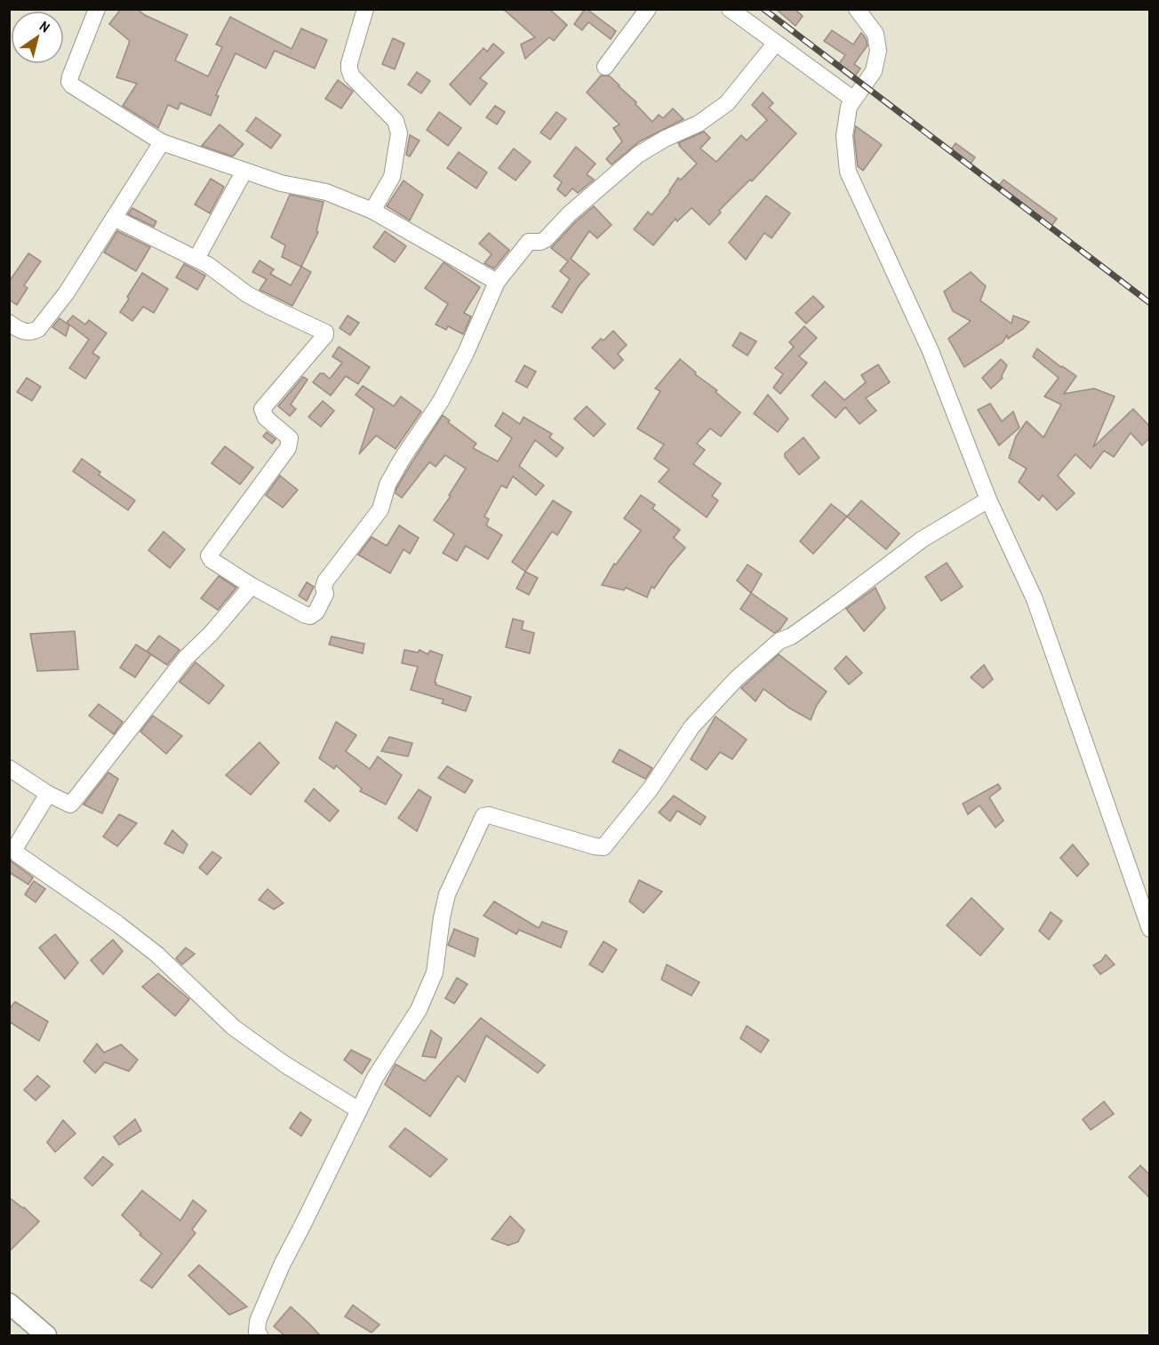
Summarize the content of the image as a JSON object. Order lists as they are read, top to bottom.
{
  "north": "top right"
}
